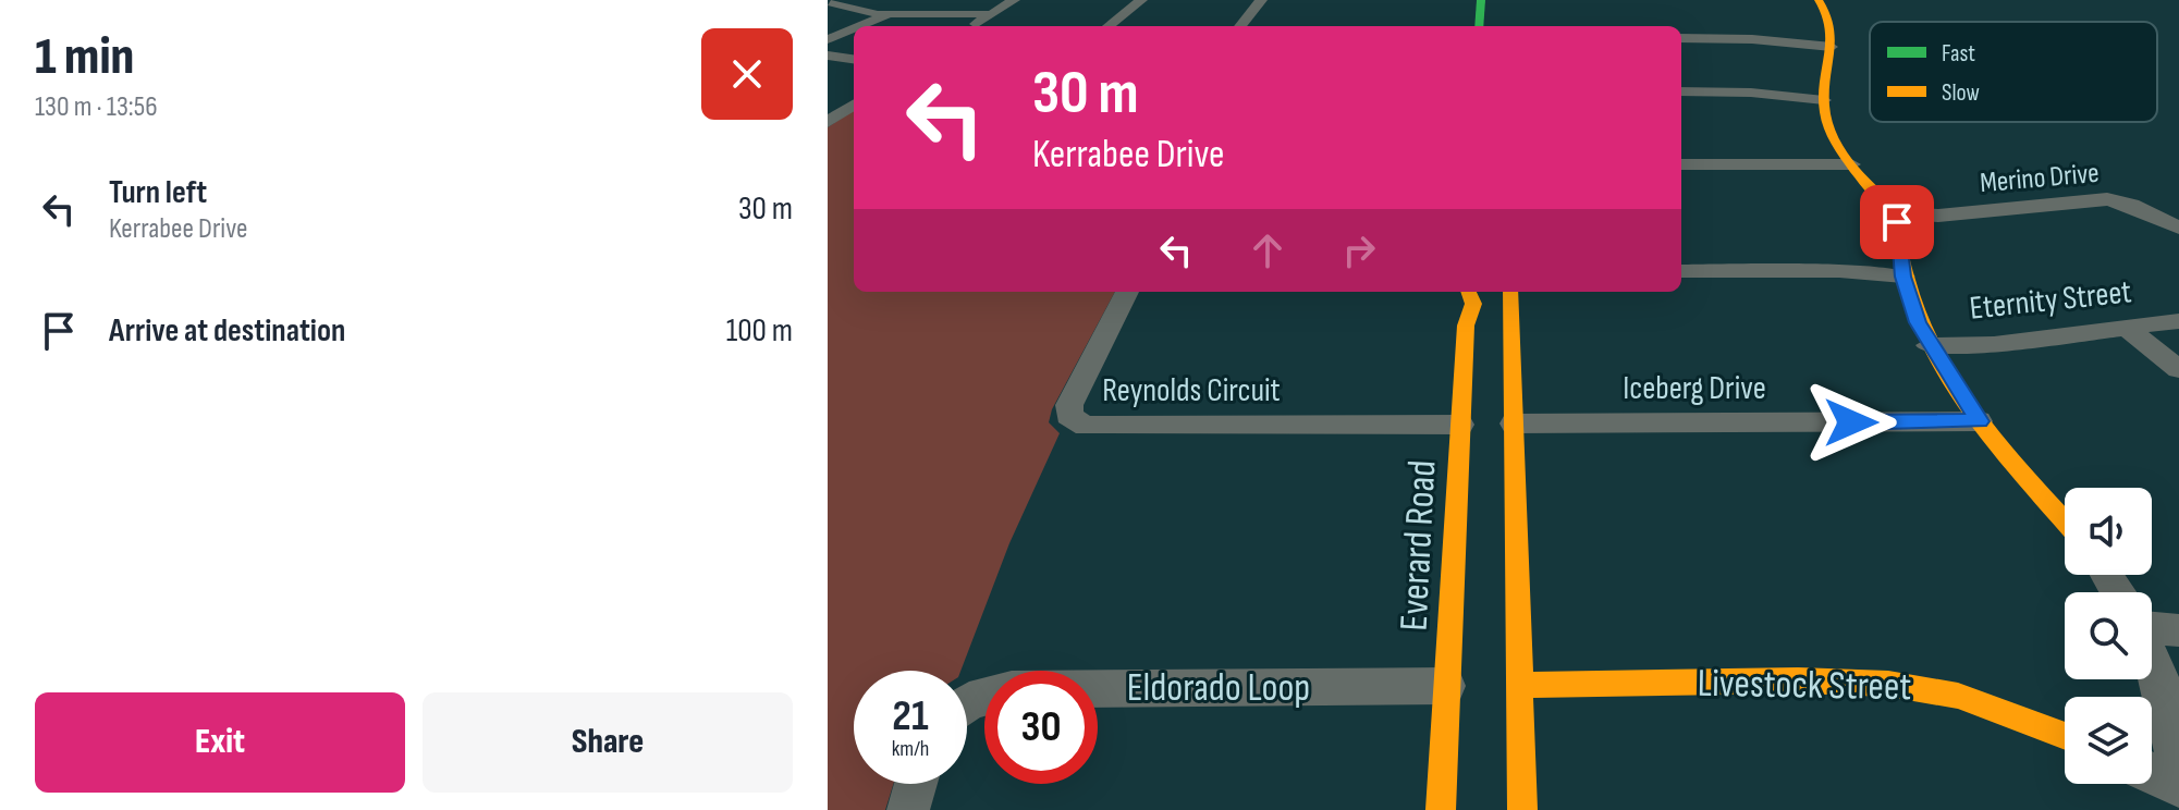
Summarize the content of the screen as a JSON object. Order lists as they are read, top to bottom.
{
  "streets": {
    "street": [
      "Merino Drive",
      "Eternity Street",
      "Iceberg Drive",
      "Reynolds Circuit",
      "Everard Road",
      "Livestock Street",
      "Eldorado Loop"
    ]
  },
  "crossings": [
    ["Reynolds Circuit", "Everard Road"],
    ["Everard Road", "Eldorado Loop"]
  ],
  "legend": ["Fast", "Slow"],
  "page": {
    "heading": ["1 min", "130 m · 13:56"],
    "turn": ["30 m", "Kerrabee Drive"],
    "list": [
      {
        "name": "Turn left",
        "note": "Kerrabee Drive",
        "value": "30 m"
      },
      {
        "name": "Arrive at destination",
        "value": "100 m"
      }
    ],
    "speed": "21 km/h",
    "limit": "30",
    "buttons": ["Exit", "Share"]
  }
}
